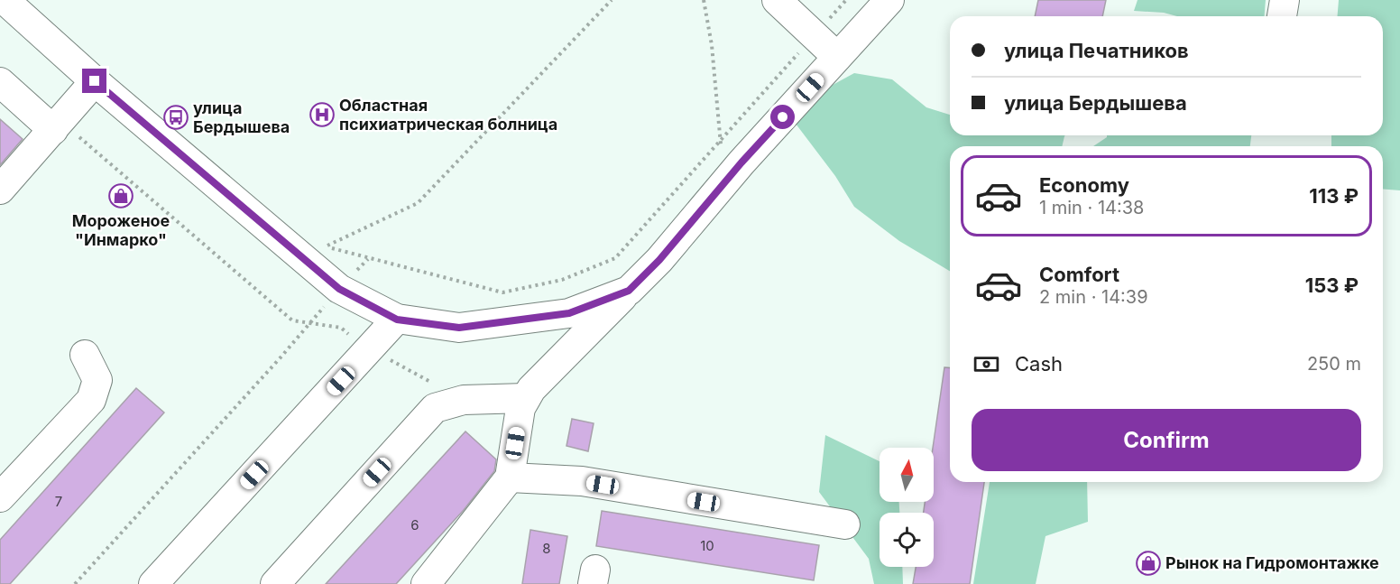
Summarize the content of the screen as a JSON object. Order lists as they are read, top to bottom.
{
  "places": {
    "hospital": ["Областная психиатрическая болница"],
    "bus stop": ["улица Бердышева"],
    "shop": ["Мороженое \"Инмарко\"", "Рынок на Гидромонтажке"]
  },
  "house_numbers": [
    "7",
    "6",
    "10",
    "8"
  ],
  "north": "top",
  "page": {
    "banner": ["улица Печатников", "улица Бердышева"],
    "list": [
      {
        "name": "Economy",
        "note": "1 min · 14:38",
        "value": "113 ₽"
      },
      {
        "name": "Comfort",
        "note": "2 min · 14:39",
        "value": "153 ₽"
      }
    ],
    "pay": ["Cash", "250 m"],
    "buttons": "Confirm"
  }
}
